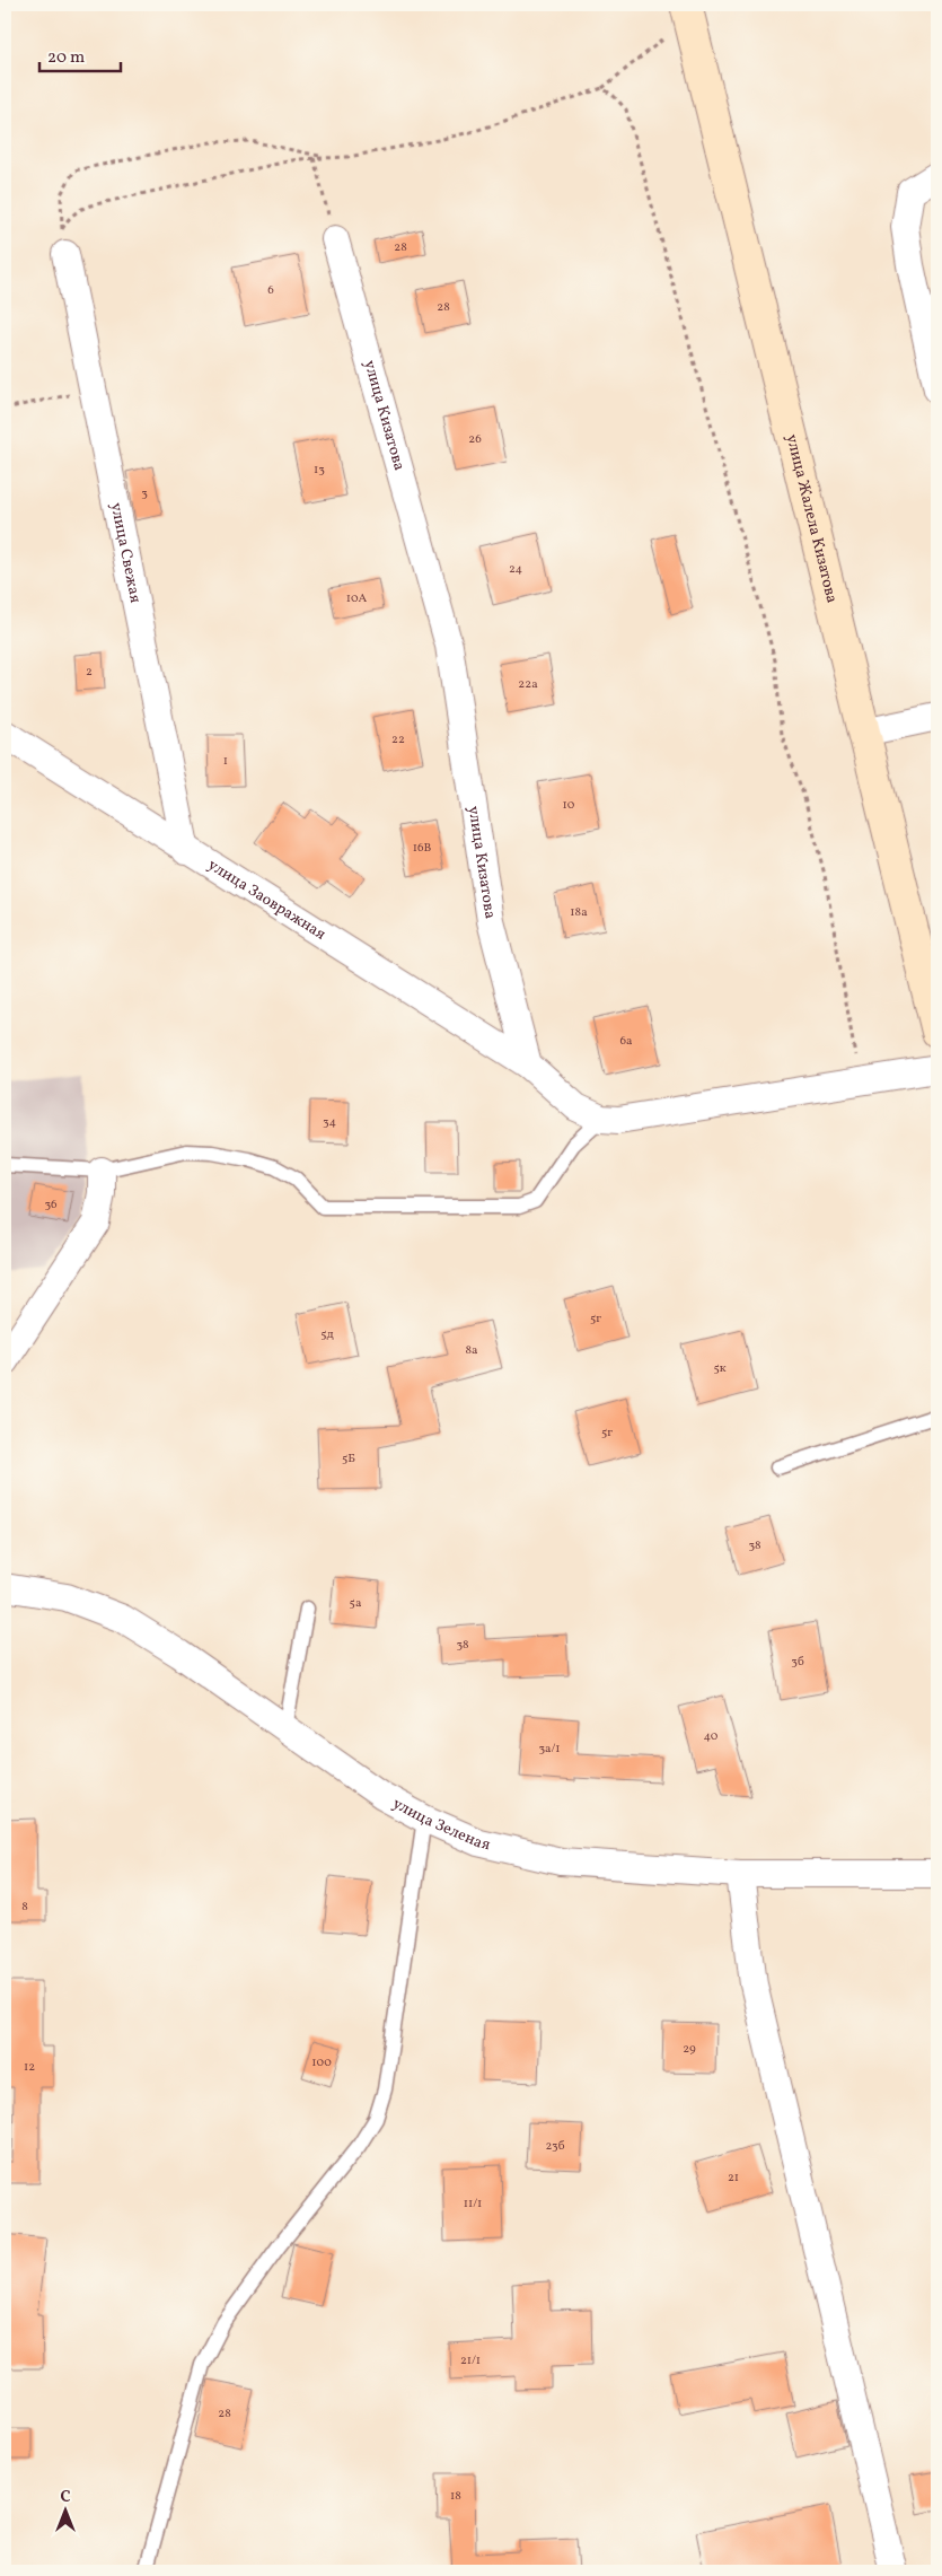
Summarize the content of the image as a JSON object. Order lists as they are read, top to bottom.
{
  "streets": {
    "main road": ["улица Жалела Кизатова"],
    "street": [
      "улица Кизатова",
      "улица Свежая",
      "улица Заовражная",
      "улица Зеленая"
    ]
  },
  "crossings": [
    ["улица Кизатова", "улица Заовражная"],
    ["улица Свежая", "улица Заовражная"]
  ],
  "house_numbers": [
    "28",
    "6",
    "28",
    "26",
    "13",
    "3",
    "24",
    "10А",
    "2",
    "22а",
    "22",
    "1",
    "10",
    "16В",
    "18а",
    "6а",
    "34",
    "36",
    "5г",
    "5д",
    "8а",
    "5к",
    "5г",
    "5Б",
    "38",
    "5а",
    "38",
    "3б",
    "40",
    "3а/1",
    "8",
    "29",
    "100",
    "12",
    "23б",
    "21",
    "11/1",
    "21/1",
    "28",
    "18"
  ],
  "scale_bar": "20 m",
  "north": "top"
}
